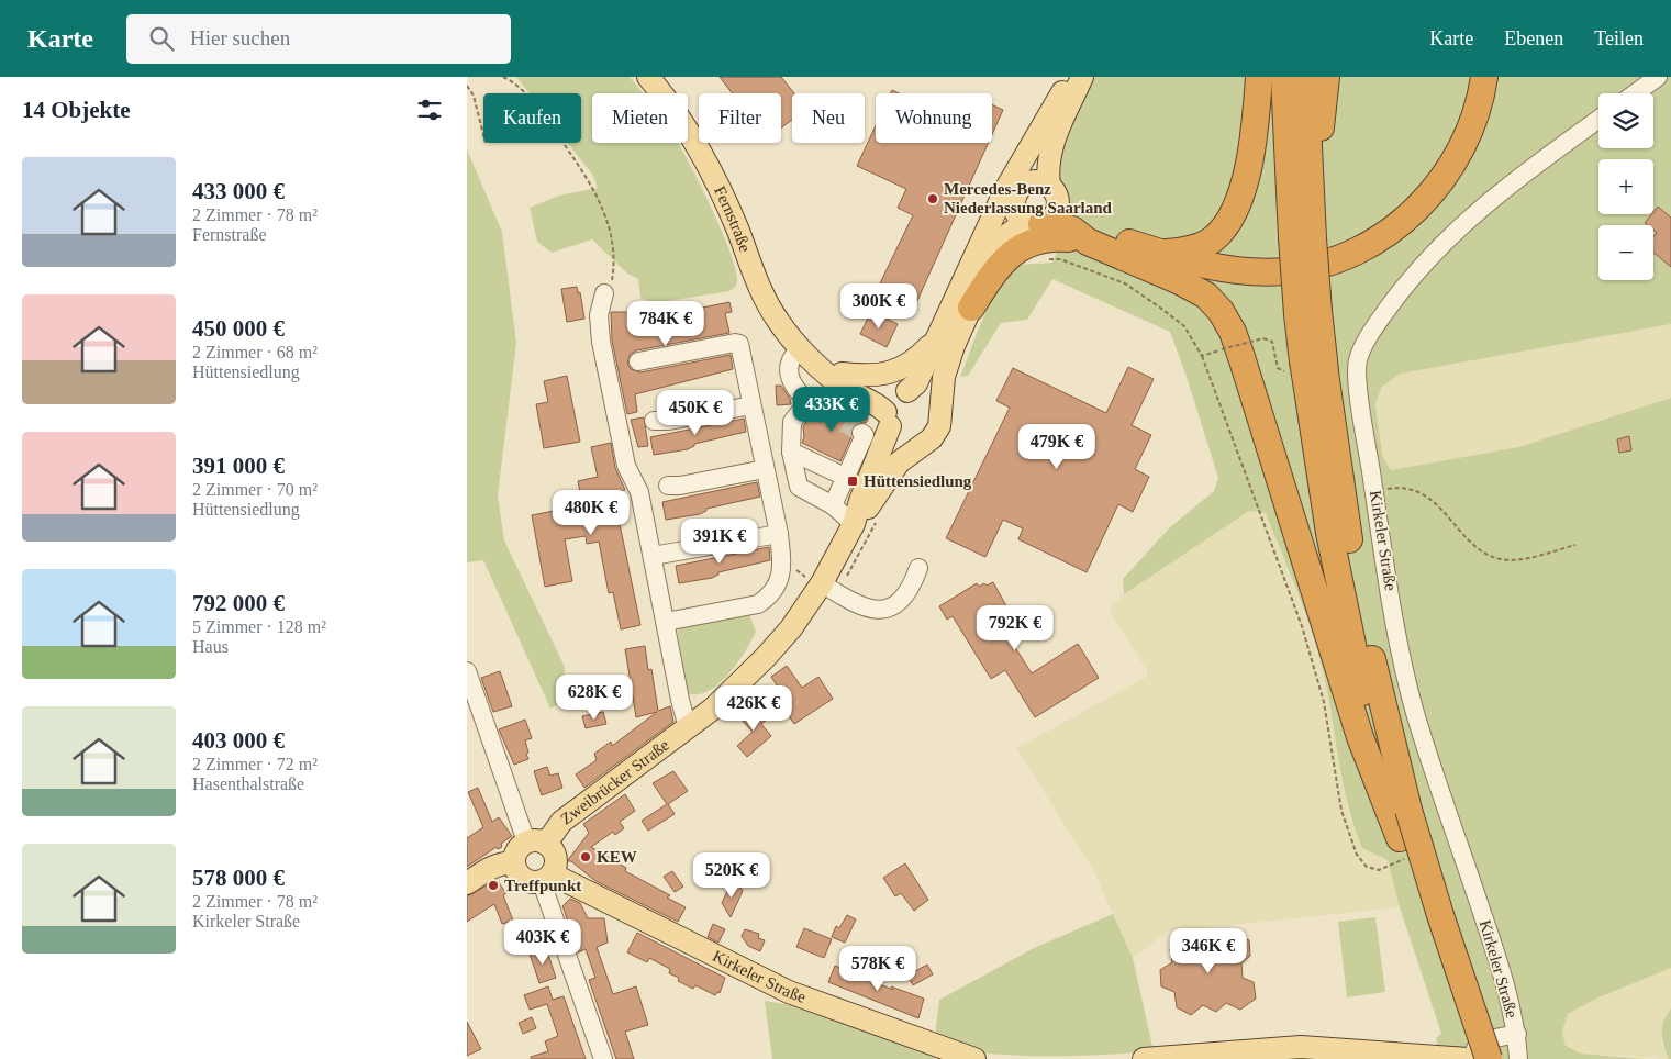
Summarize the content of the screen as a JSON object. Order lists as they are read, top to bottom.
{
  "streets": {
    "main road": ["Fernstraße", "Kirkeler Straße", "Zweibrücker Straße"]
  },
  "crossings": [
    ["Fernstraße", "Zweibrücker Straße"],
    ["Kirkeler Straße", "Zweibrücker Straße"]
  ],
  "places": {
    "other": ["Mercedes-Benz Niederlassung Saarland", "KEW", "Treffpunkt"],
    "transit": ["Hüttensiedlung"]
  },
  "page": {
    "header": "Karte",
    "search": "Hier suchen",
    "nav": ["Karte", "Ebenen", "Teilen"],
    "heading": "14 Objekte",
    "map_buttons": ["+", "−"],
    "chip": [
      "Kaufen",
      "Mieten",
      "Filter",
      "Neu",
      "Wohnung"
    ],
    "list": [
      {
        "name": "433 000 €",
        "note": "2 Zimmer · 78 m² · Fernstraße"
      },
      {
        "name": "450 000 €",
        "note": "2 Zimmer · 68 m² · Hüttensiedlung"
      },
      {
        "name": "391 000 €",
        "note": "2 Zimmer · 70 m² · Hüttensiedlung"
      },
      {
        "name": "792 000 €",
        "note": "5 Zimmer · 128 m² · Haus"
      },
      {
        "name": "403 000 €",
        "note": "2 Zimmer · 72 m² · Hasenthalstraße"
      },
      {
        "name": "578 000 €",
        "note": "2 Zimmer · 78 m² · Kirkeler Straße"
      }
    ],
    "price": [
      "300K €",
      "784K €",
      "433K €",
      "450K €",
      "479K €",
      "480K €",
      "391K €",
      "792K €",
      "628K €",
      "426K €",
      "520K €",
      "403K €",
      "346K €",
      "578K €"
    ]
  }
}
